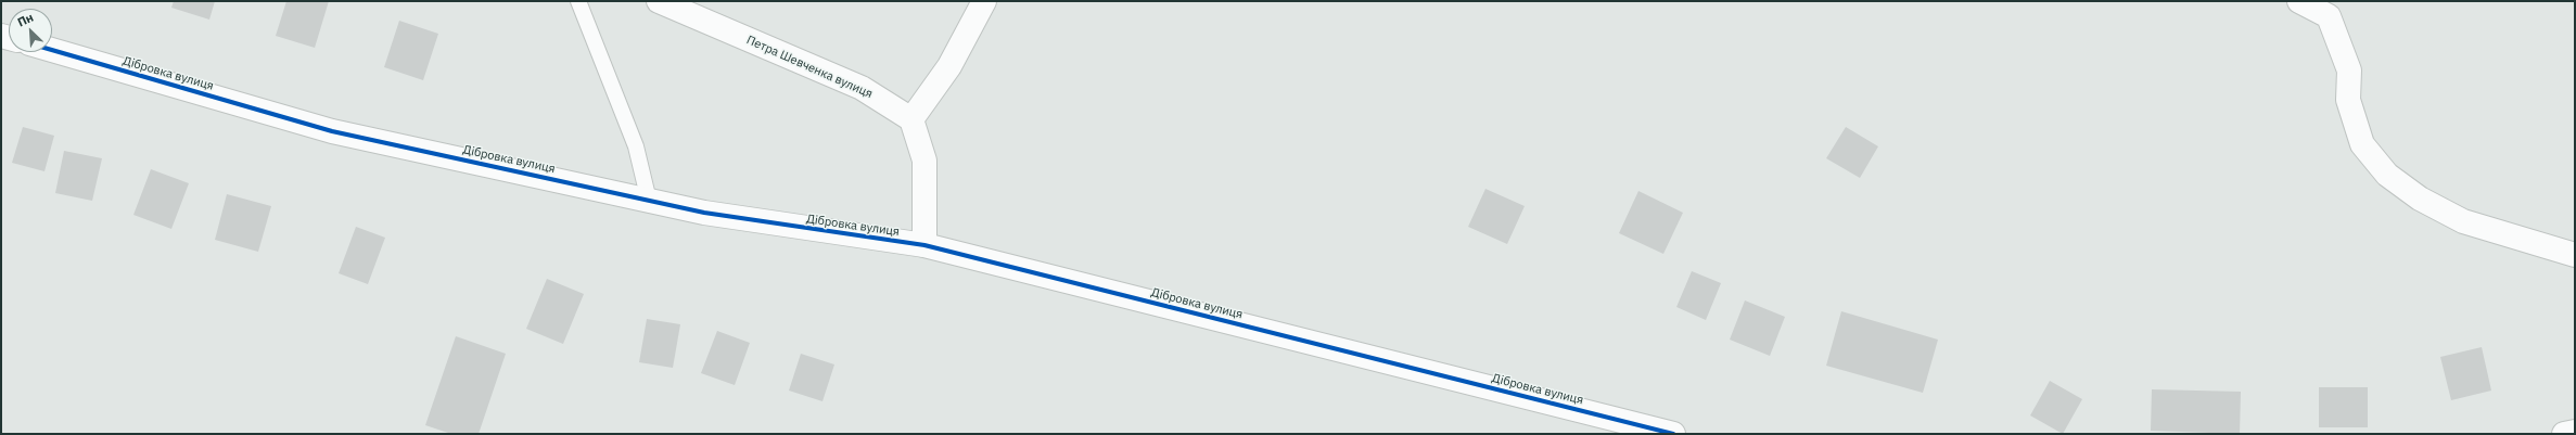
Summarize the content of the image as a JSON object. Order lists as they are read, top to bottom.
{
  "streets": {
    "street": ["Петра Шевченка вулиця", "Дібровка вулиця"]
  },
  "north": "top left"
}
